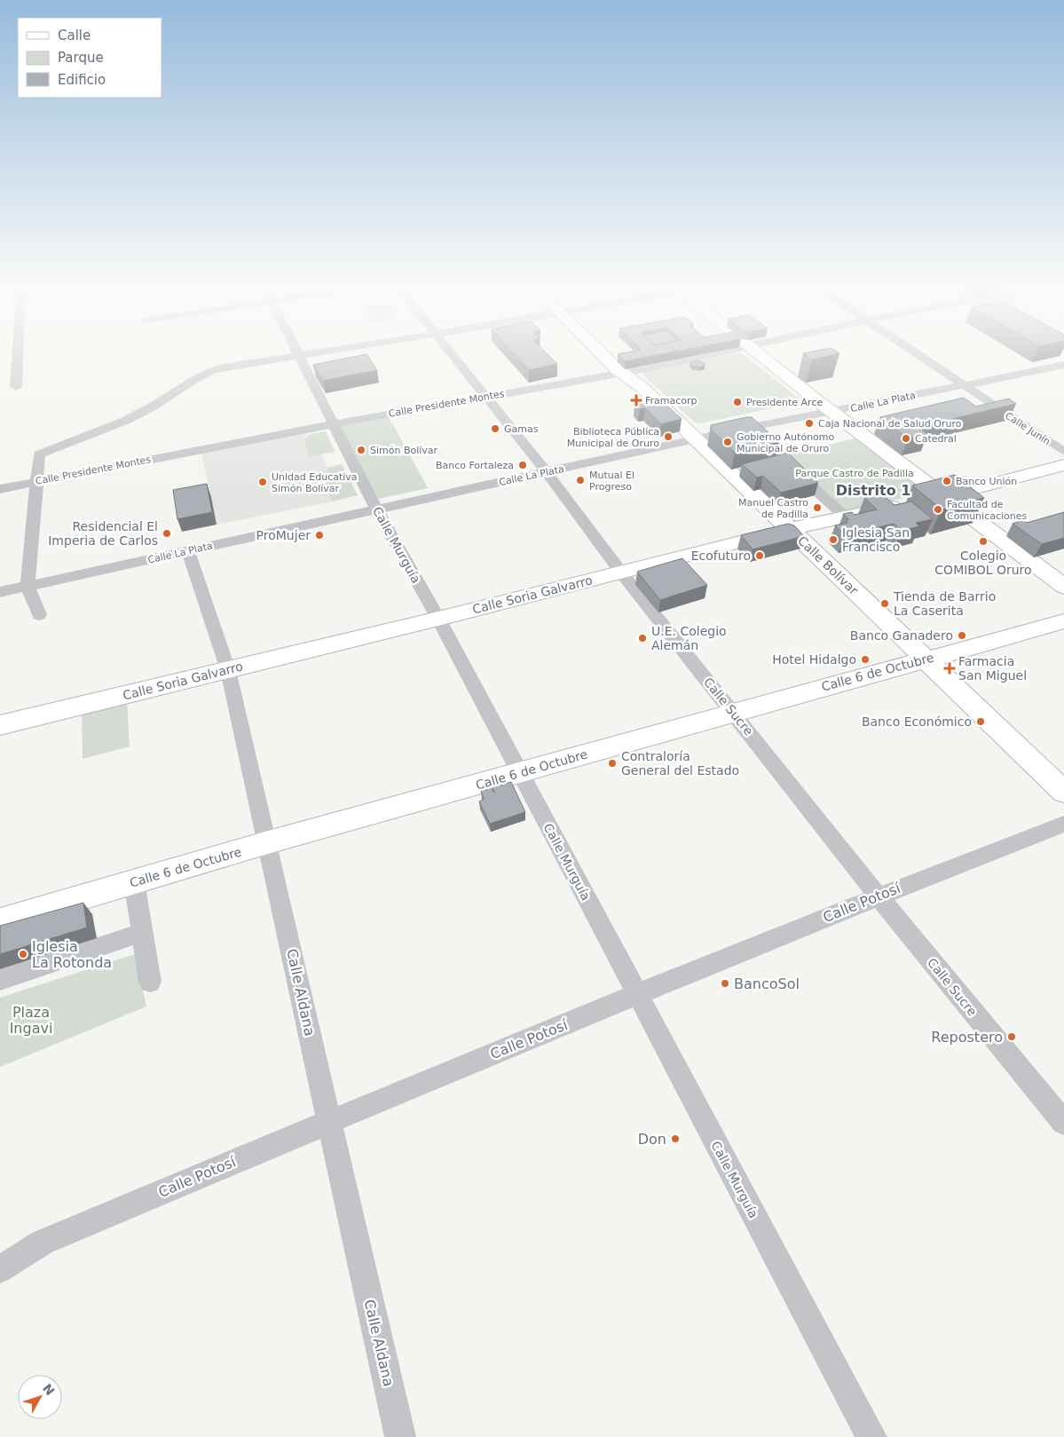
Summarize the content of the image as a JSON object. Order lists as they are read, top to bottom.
{
  "streets": {
    "main road": ["Calle Bolívar", "Calle Soria Galvarro", "Calle 6 de Octubre"],
    "street": [
      "Calle La Plata",
      "Calle Presidente Montes",
      "Calle Junín",
      "Calle Murguía",
      "Calle Sucre",
      "Calle Potosí",
      "Calle Aldana"
    ]
  },
  "crossings": [
    ["Calle La Plata", "Calle Junín"],
    ["Calle La Plata", "Calle Murguía"],
    ["Calle La Plata", "Calle Bolívar"],
    ["Calle La Plata", "Calle Sucre"],
    ["Calle La Plata", "Calle Aldana"],
    ["Calle Presidente Montes", "Calle Murguía"],
    ["Calle Presidente Montes", "Calle Bolívar"],
    ["Calle Presidente Montes", "Calle Sucre"],
    ["Calle Murguía", "Calle Soria Galvarro"],
    ["Calle Murguía", "Calle 6 de Octubre"],
    ["Calle Murguía", "Calle Potosí"],
    ["Calle Bolívar", "Calle Soria Galvarro"],
    ["Calle Bolívar", "Calle 6 de Octubre"],
    ["Calle Soria Galvarro", "Calle Sucre"],
    ["Calle Soria Galvarro", "Calle Aldana"],
    ["Calle 6 de Octubre", "Calle Sucre"],
    ["Calle 6 de Octubre", "Calle Aldana"],
    ["Calle Sucre", "Calle Potosí"],
    ["Calle Potosí", "Calle Aldana"]
  ],
  "districts": ["Distrito 1"],
  "parks": ["Parque Castro de Padilla", "Plaza Ingavi"],
  "places": {
    "health": ["Framacorp", "Farmacia San Miguel"],
    "other": [
      "Presidente Arce",
      "Caja Nacional de Salud Oruro",
      "Gamas",
      "Biblioteca Pública Municipal de Oruro",
      "Catedral",
      "Gobierno Autónomo Municipal de Oruro",
      "Simón Bolívar",
      "Banco Fortaleza",
      "Mutual El Progreso",
      "Banco Unión",
      "Unidad Educativa Simón Bolívar",
      "Manuel Castro de Padilla",
      "Facultad de Comunicaciones",
      "Residencial El Imperia de Carlos",
      "ProMujer",
      "Iglesia San Francisco",
      "Colegio COMIBOL Oruro",
      "Ecofuturo",
      "Tienda de Barrio La Caserita",
      "Banco Ganadero",
      "U.E. Colegio Alemán",
      "Hotel Hidalgo",
      "Banco Económico",
      "Contraloría General del Estado",
      "Iglesia La Rotonda",
      "BancoSol",
      "Repostero",
      "Don"
    ]
  },
  "legend": ["Calle", "Parque", "Edificio"],
  "north": "top right"
}
